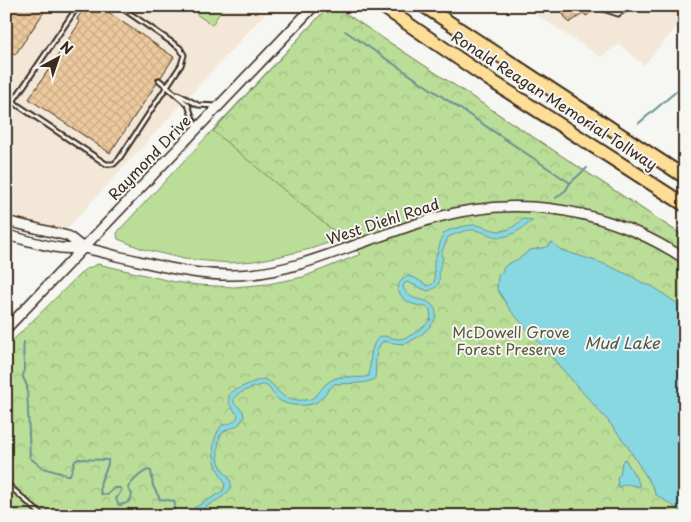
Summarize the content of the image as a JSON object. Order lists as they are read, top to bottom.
{
  "streets": {
    "highway": ["Ronald Reagan Memorial Tollway"],
    "street": ["Raymond Drive", "West Diehl Road"]
  },
  "crossings": [
    ["Raymond Drive", "West Diehl Road"]
  ],
  "water": ["Mud Lake"],
  "parks": ["McDowell Grove Forest Preserve"],
  "north": "top right"
}
